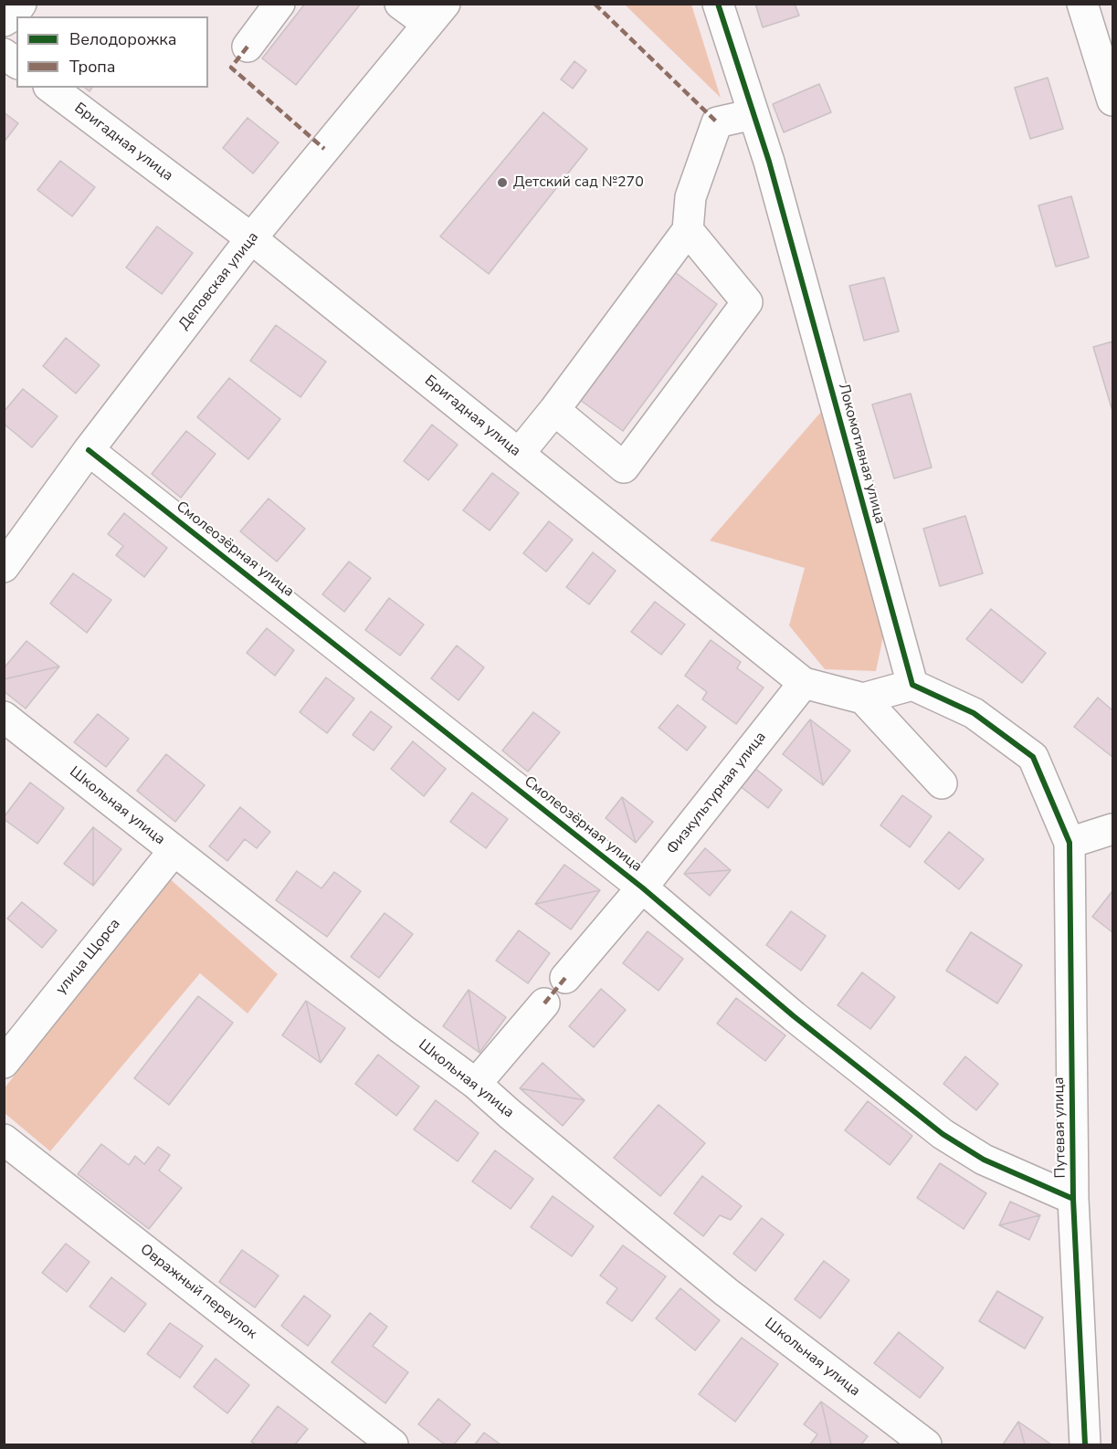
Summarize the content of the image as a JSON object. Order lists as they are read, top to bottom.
{
  "streets": {
    "street": [
      "Бригадная улица",
      "Деповская улица",
      "Локомотивная улица",
      "Смолеозёрная улица",
      "Физкультурная улица",
      "Школьная улица",
      "улица Щорса",
      "Путевая улица",
      "Овражный переулок"
    ]
  },
  "crossings": [
    ["Бригадная улица", "Деповская улица"],
    ["Бригадная улица", "Физкультурная улица"],
    ["Деповская улица", "Смолеозёрная улица"],
    ["Смолеозёрная улица", "Физкультурная улица"],
    ["Смолеозёрная улица", "Путевая улица"],
    ["Школьная улица", "улица Щорса"]
  ],
  "places": ["Детский сад №270"],
  "legend": ["Велодорожка", "Тропа"]
}
